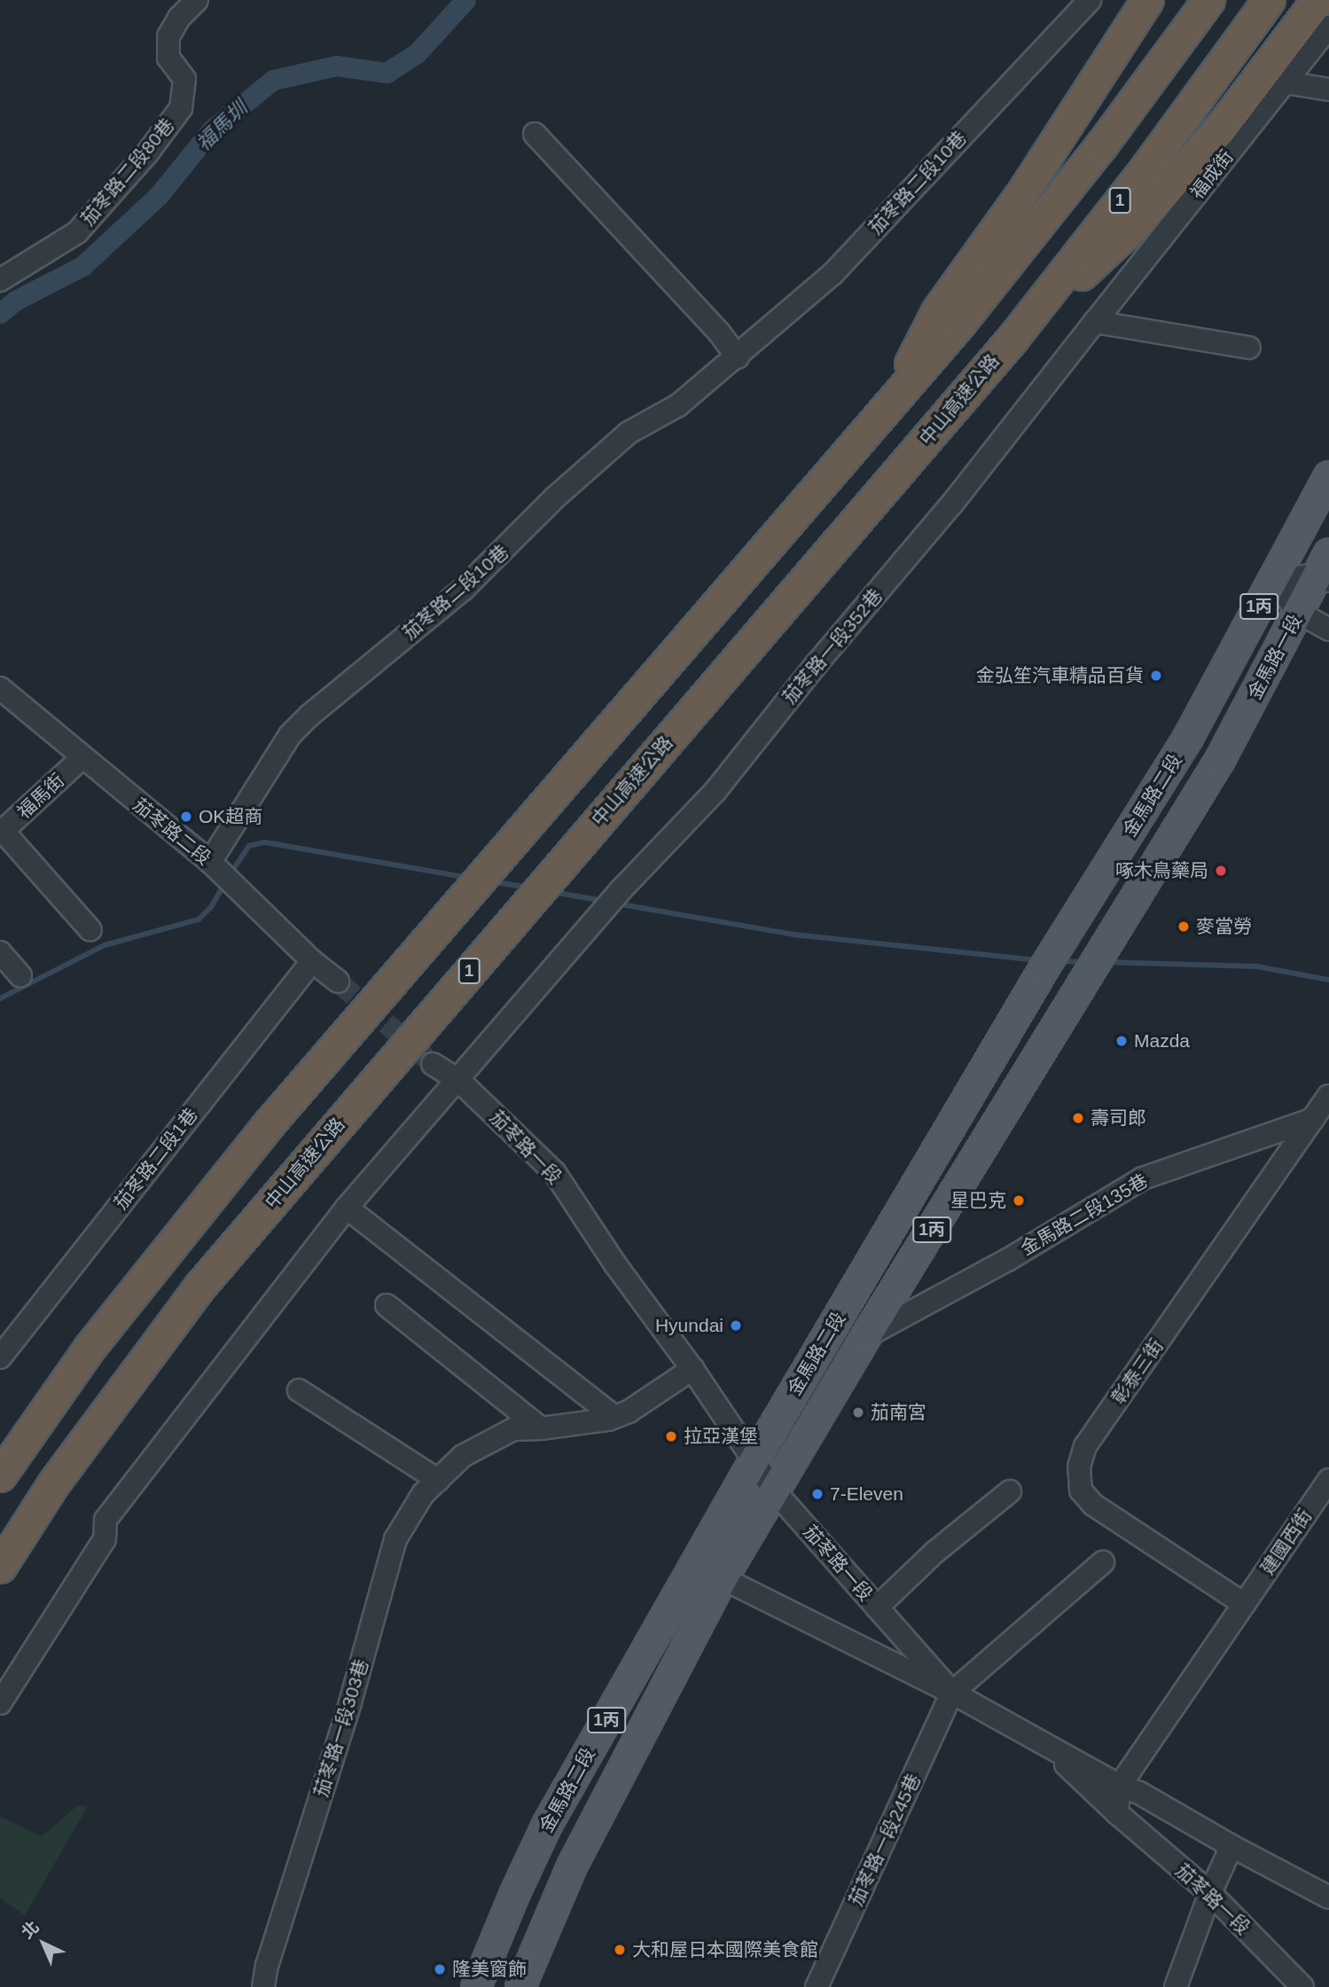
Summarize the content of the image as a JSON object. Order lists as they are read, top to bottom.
{
  "streets": {
    "highway": ["1", "中山高速公路"],
    "main road": ["1丙", "金馬路一段", "金馬路二段"],
    "street": [
      "茄苳路二段80巷",
      "福成街",
      "茄苳路二段10巷",
      "茄苳路一段352巷",
      "福馬街",
      "茄苳路二段",
      "茄苳路一段",
      "茄苳路二段1巷",
      "金馬路二段135巷",
      "彰泰三街",
      "建國西街",
      "茄苳路一段303巷",
      "茄苳路一段245巷"
    ]
  },
  "crossings": [
    ["福成街", "茄苳路一段352巷"],
    ["茄苳路二段10巷", "茄苳路二段"],
    ["茄苳路一段352巷", "茄苳路一段"],
    ["金馬路一段", "金馬路二段"],
    ["金馬路二段", "茄苳路一段"],
    ["金馬路二段", "金馬路二段135巷"],
    ["福馬街", "茄苳路二段"],
    ["茄苳路二段", "茄苳路二段1巷"],
    ["茄苳路一段", "建國西街"],
    ["茄苳路一段", "茄苳路一段303巷"],
    ["茄苳路一段", "茄苳路一段245巷"],
    ["金馬路二段135巷", "彰泰三街"],
    ["彰泰三街", "建國西街"]
  ],
  "water": ["福馬圳"],
  "places": [
    "金弘笙汽車精品百貨",
    "OK超商",
    "啄木鳥藥局",
    "麥當勞",
    "Mazda",
    "壽司郎",
    "星巴克",
    "Hyundai",
    "茄南宮",
    "拉亞漢堡",
    "7-Eleven",
    "大和屋日本國際美食館",
    "隆美窗飾"
  ],
  "north": "top left"
}
